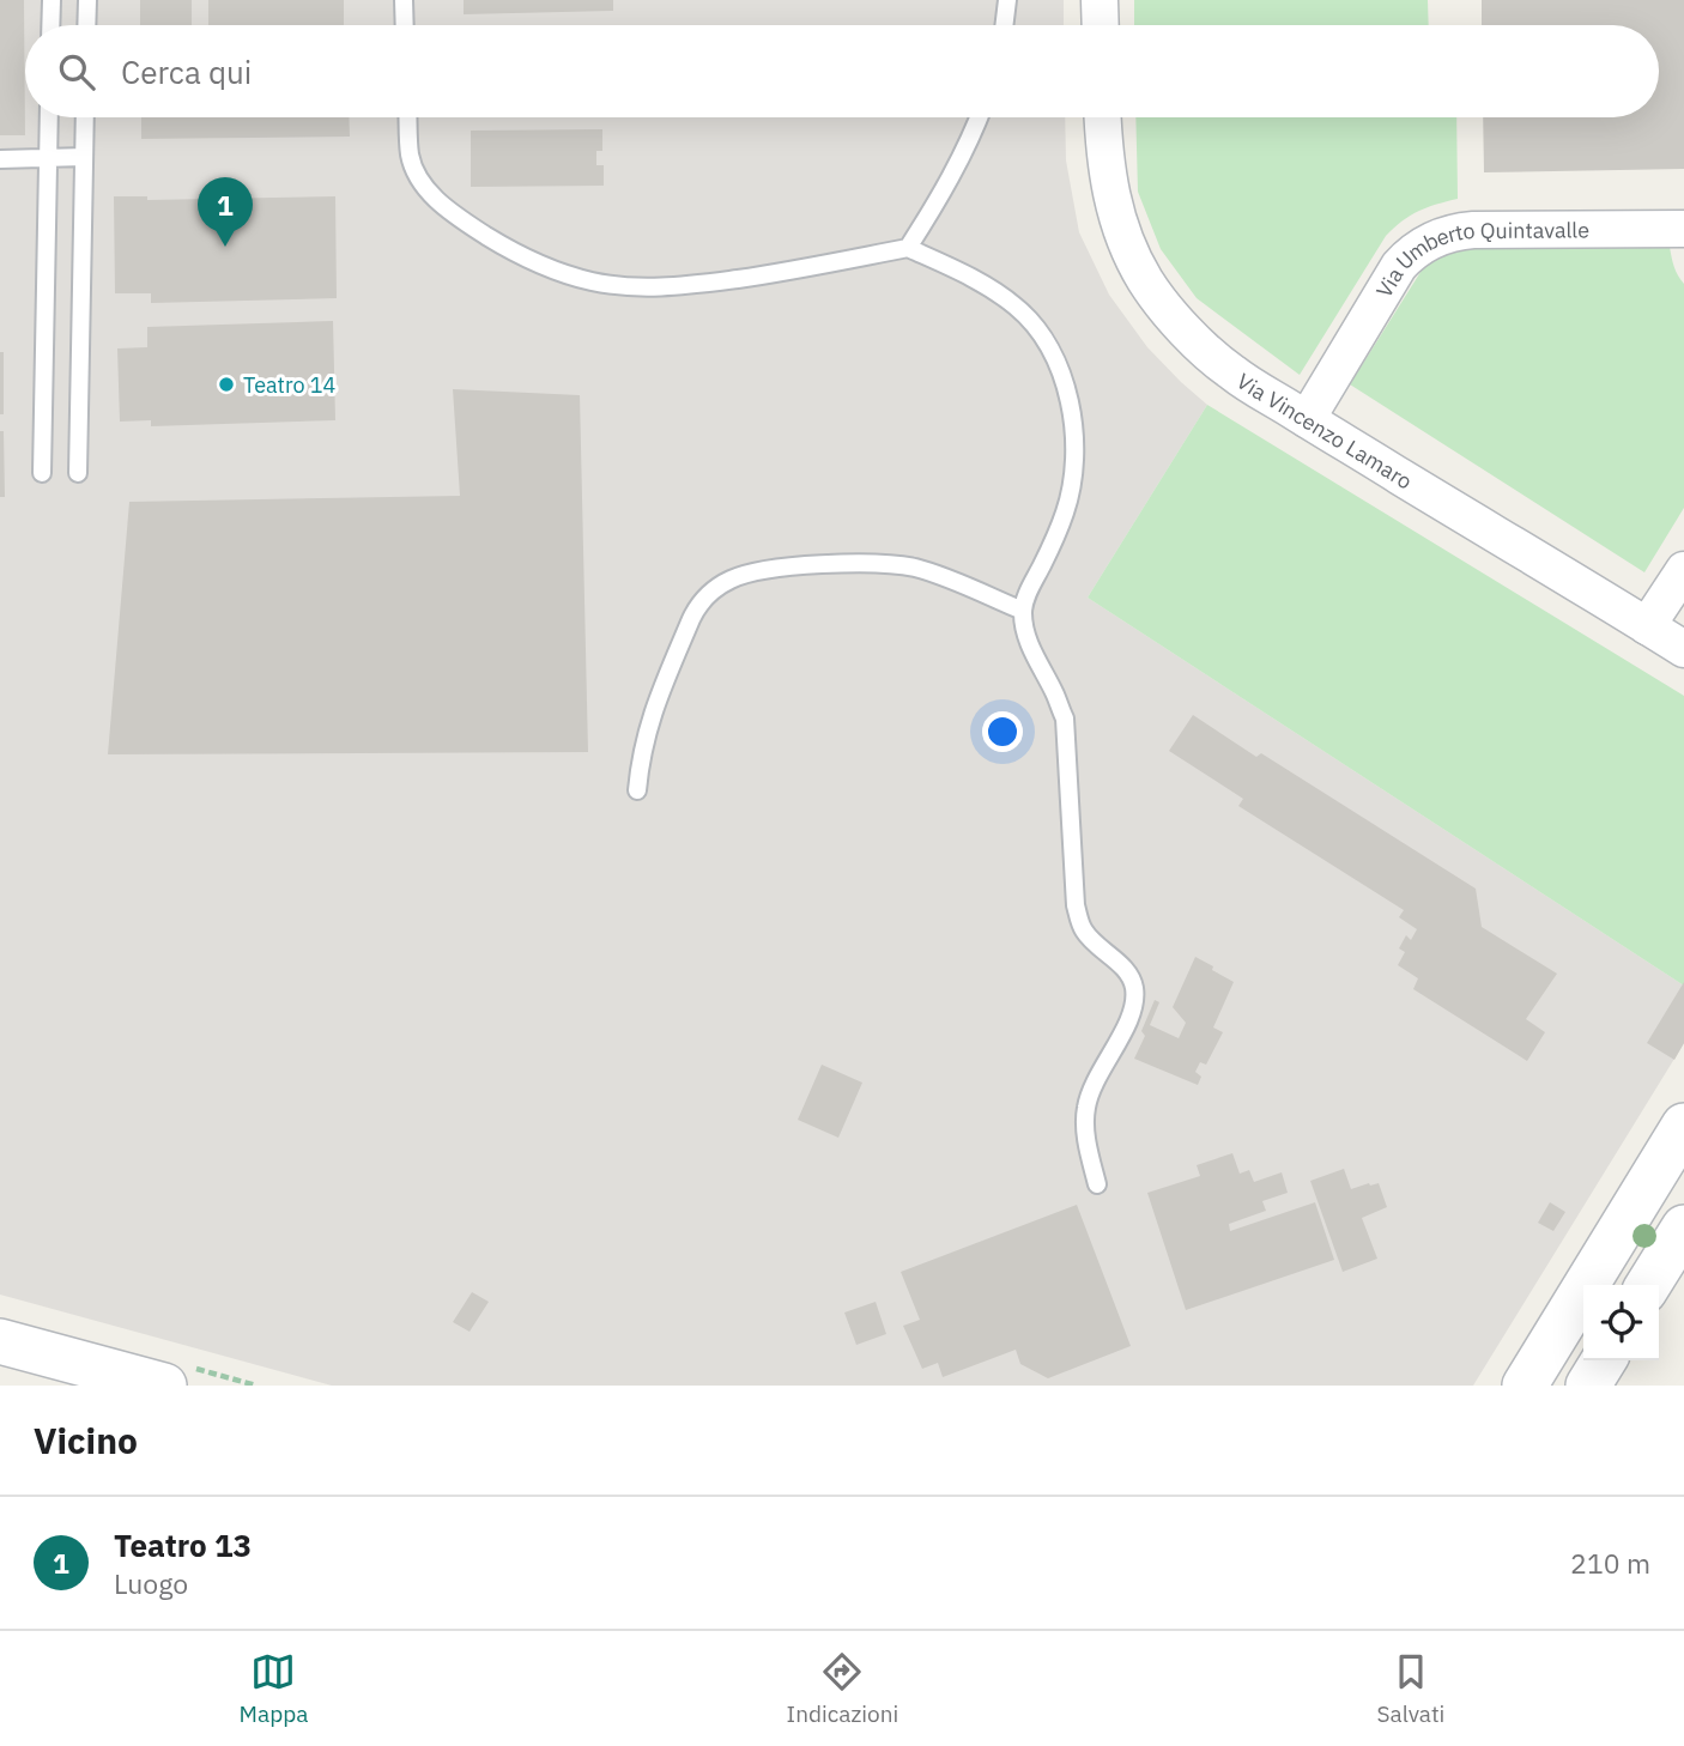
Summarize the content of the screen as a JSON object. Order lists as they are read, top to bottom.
{
  "streets": {
    "street": ["Via Umberto Quintavalle", "Via Vincenzo Lamaro"]
  },
  "crossings": [
    ["Via Umberto Quintavalle", "Via Vincenzo Lamaro"]
  ],
  "places": ["Teatro 14"],
  "page": {
    "search": "Cerca qui",
    "pins": "1",
    "heading": "Vicino",
    "list": [
      {
        "mark": "1",
        "name": "Teatro 13",
        "note": "Luogo",
        "value": "210 m"
      }
    ],
    "nav": ["Mappa", "Indicazioni", "Salvati"]
  }
}
